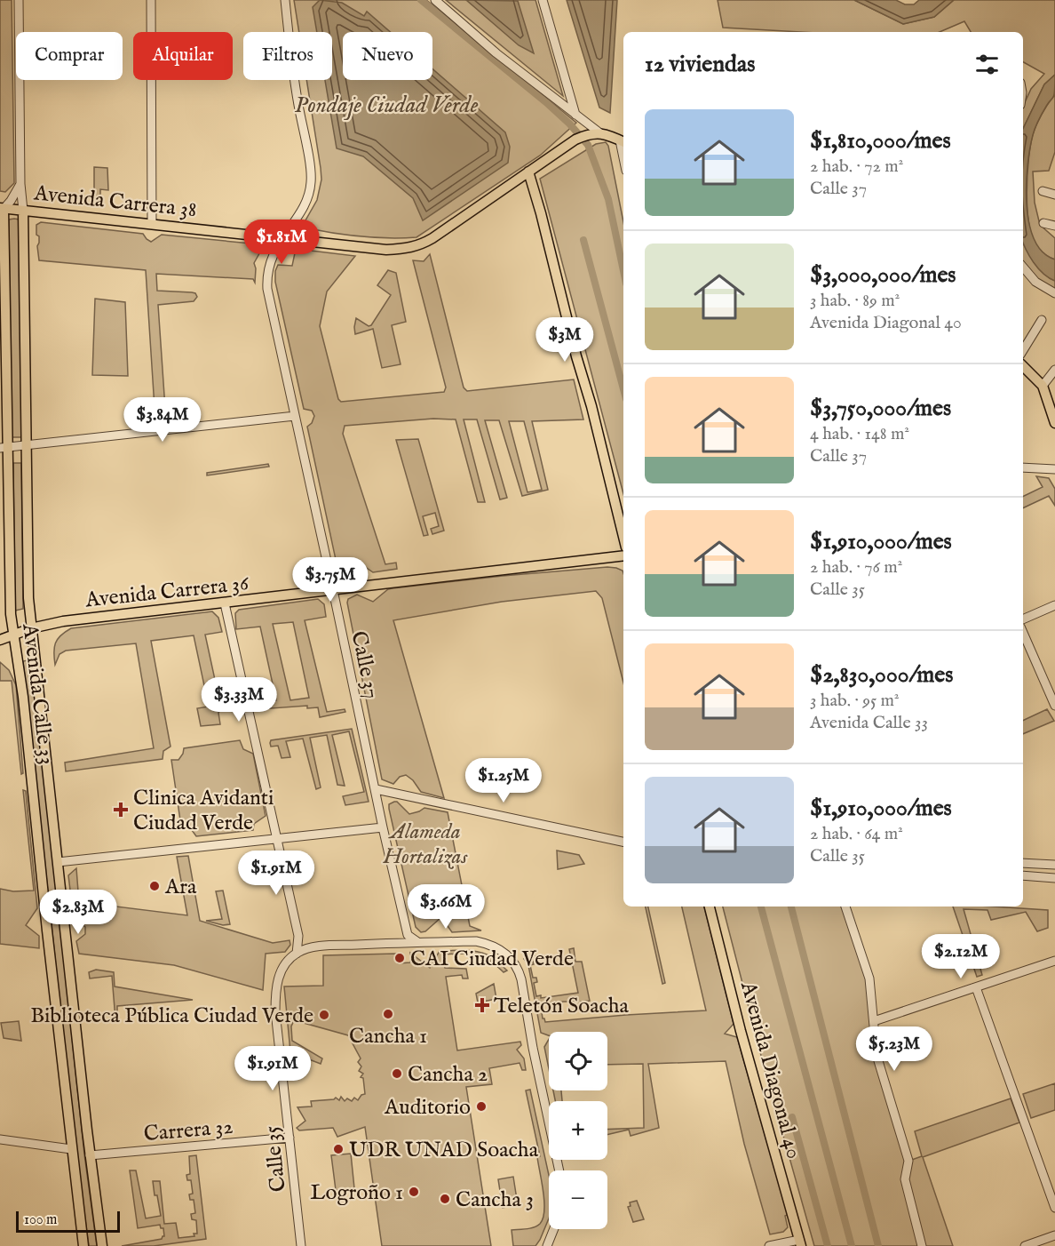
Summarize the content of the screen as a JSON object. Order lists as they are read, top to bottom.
{
  "streets": {
    "main road": [
      "Avenida Carrera 38",
      "Avenida Carrera 36",
      "Avenida Calle 33",
      "Avenida Diagonal 40"
    ],
    "street": ["Calle 37", "Carrera 32", "Calle 35"]
  },
  "crossings": [
    ["Avenida Carrera 38", "Calle 37"],
    ["Avenida Carrera 38", "Avenida Calle 33"],
    ["Avenida Carrera 36", "Calle 37"],
    ["Avenida Carrera 36", "Avenida Calle 33"],
    ["Avenida Calle 33", "Carrera 32"],
    ["Carrera 32", "Calle 35"]
  ],
  "water": ["Pondaje Ciudad Verde"],
  "parks": ["Alameda Hortalizas"],
  "places": {
    "health": ["Clinica Avidanti Ciudad Verde", "Teletón Soacha"],
    "other": [
      "Ara",
      "CAI Ciudad Verde",
      "Cancha 1",
      "Biblioteca Pública Ciudad Verde",
      "Cancha 2",
      "Auditorio",
      "UDR UNAD Soacha",
      "Logroño 1",
      "Cancha 3"
    ]
  },
  "scale_bar": "100 m",
  "page": {
    "chip": [
      "Comprar",
      "Alquilar",
      "Filtros",
      "Nuevo"
    ],
    "heading": "12 viviendas",
    "list": [
      {
        "name": "$1,810,000/mes",
        "note": "2 hab. · 72 m² · Calle 37"
      },
      {
        "name": "$3,000,000/mes",
        "note": "3 hab. · 89 m² · Avenida Diagonal 40"
      },
      {
        "name": "$3,750,000/mes",
        "note": "4 hab. · 148 m² · Calle 37"
      },
      {
        "name": "$1,910,000/mes",
        "note": "2 hab. · 76 m² · Calle 35"
      },
      {
        "name": "$2,830,000/mes",
        "note": "3 hab. · 95 m² · Avenida Calle 33"
      },
      {
        "name": "$1,910,000/mes",
        "note": "2 hab. · 64 m² · Calle 35"
      }
    ],
    "price": [
      "$1.81M",
      "$3M",
      "$3.84M",
      "$3.75M",
      "$3.33M",
      "$1.25M",
      "$1.91M",
      "$3.66M",
      "$2.83M",
      "$2.12M",
      "$5.23M",
      "$1.91M"
    ],
    "map_buttons": ["+", "−"],
    "scale": "100 m"
  }
}
